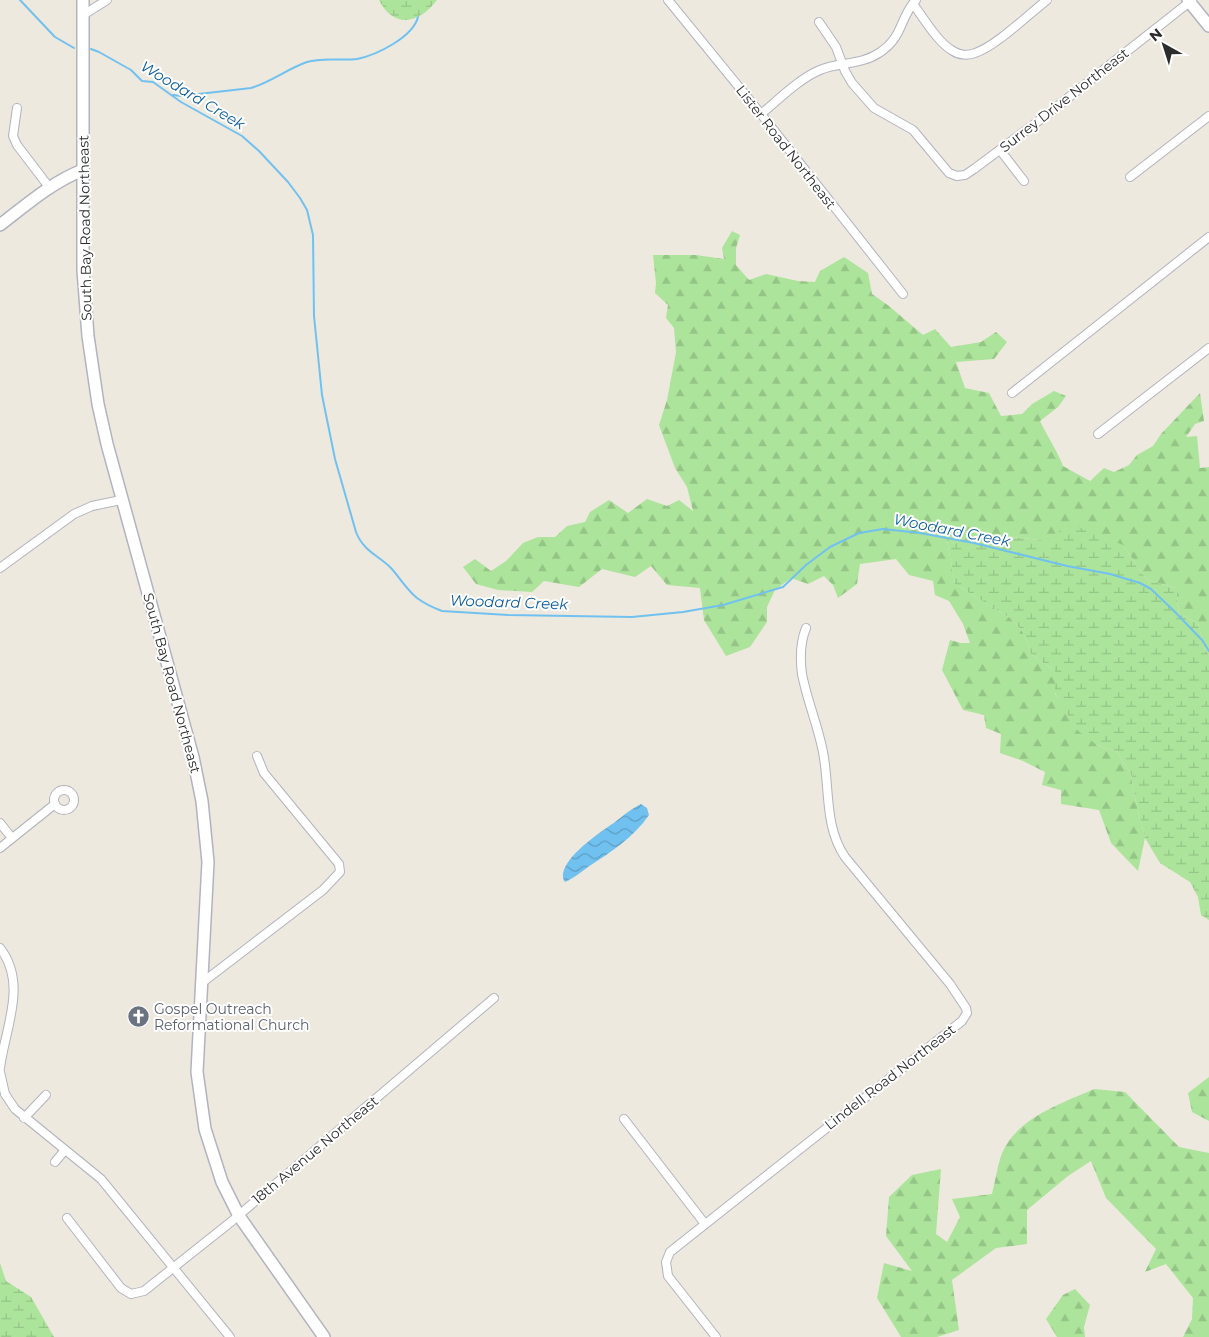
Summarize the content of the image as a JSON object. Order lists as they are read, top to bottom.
{
  "streets": {
    "street": [
      "Surrey Drive Northeast",
      "Lister Road Northeast",
      "South Bay Road Northeast",
      "Lindell Road Northeast",
      "18th Avenue Northeast"
    ]
  },
  "crossings": [
    ["South Bay Road Northeast", "18th Avenue Northeast"]
  ],
  "water": ["Woodard Creek"],
  "places": {
    "church": ["Gospel Outreach Reformational Church"]
  },
  "north": "top left"
}
